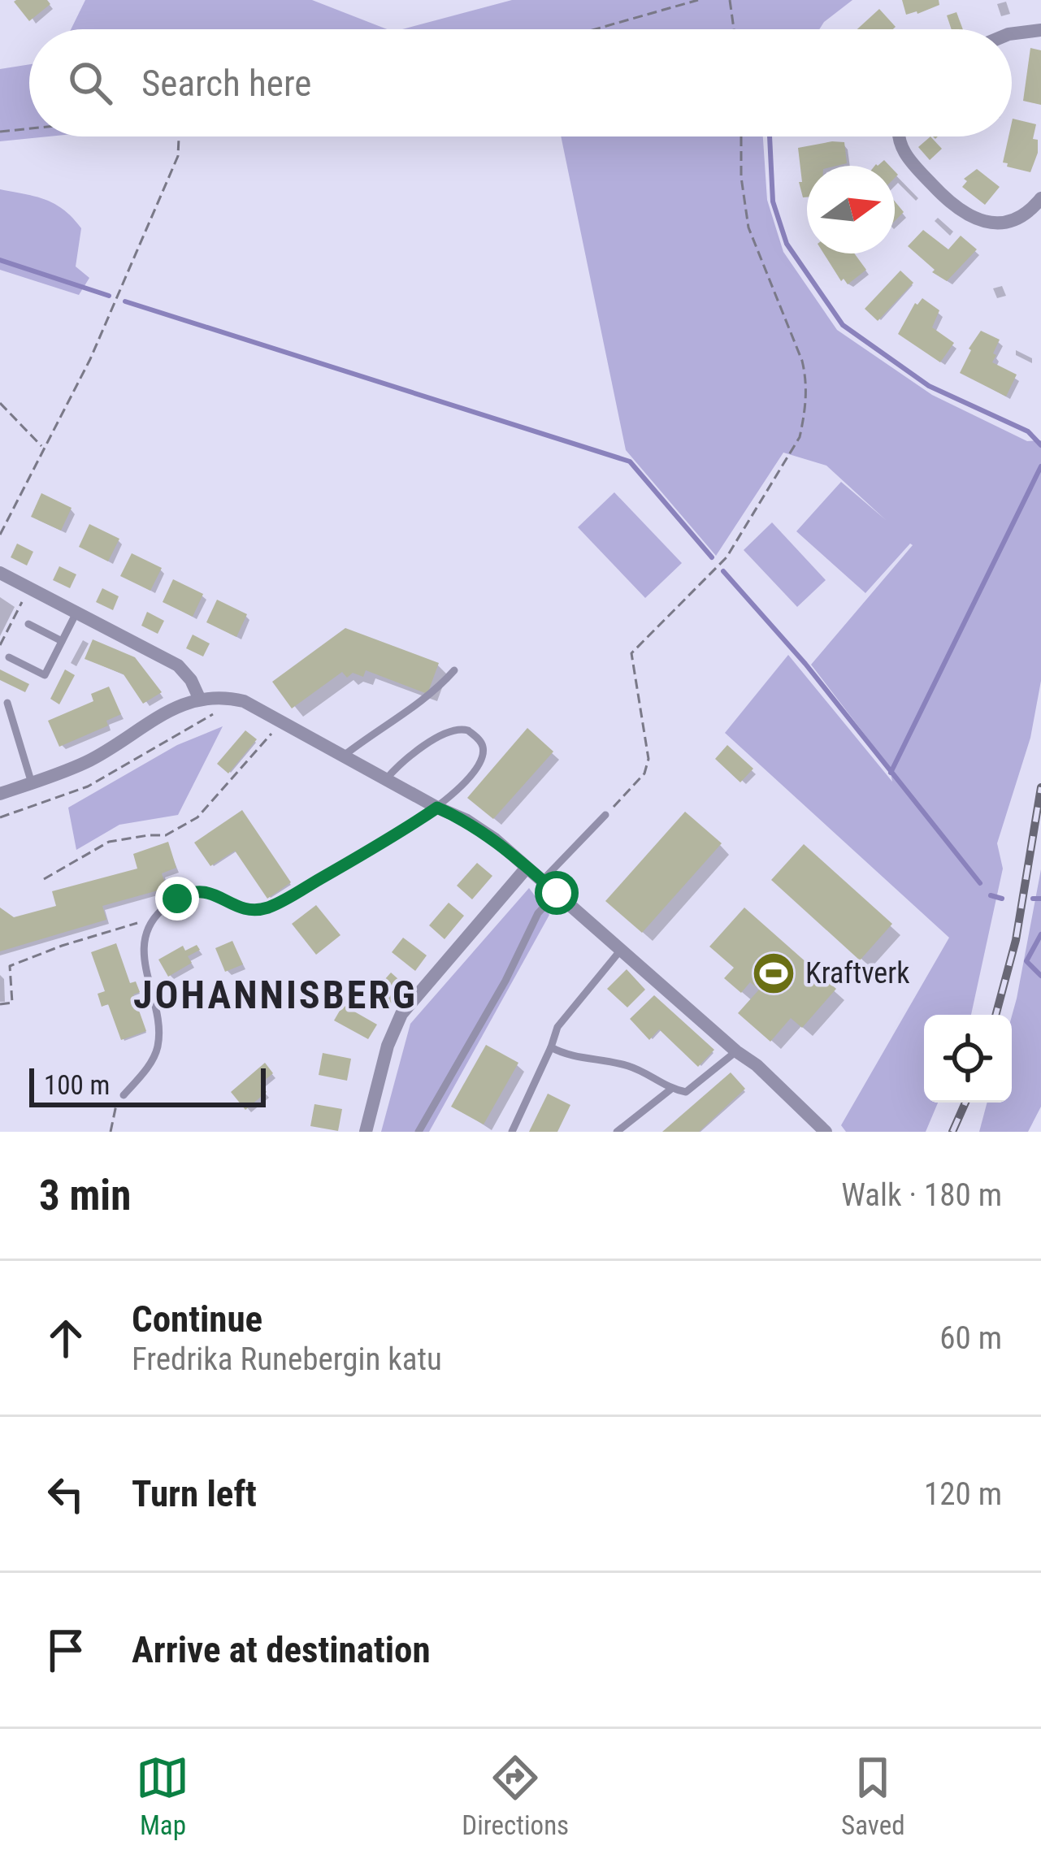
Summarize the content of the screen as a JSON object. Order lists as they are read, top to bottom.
{
  "districts": ["JOHANNISBERG"],
  "places": {
    "sports": ["Kraftverk"]
  },
  "scale_bar": "100 m",
  "north": "right",
  "page": {
    "search": "Search here",
    "scale": "100 m",
    "heading": ["3 min", "Walk · 180 m"],
    "list": [
      ["Continue", "Fredrika Runebergin katu", "60 m"],
      ["Turn left", "120 m"],
      "Arrive at destination"
    ],
    "nav": ["Map", "Directions", "Saved"]
  }
}
